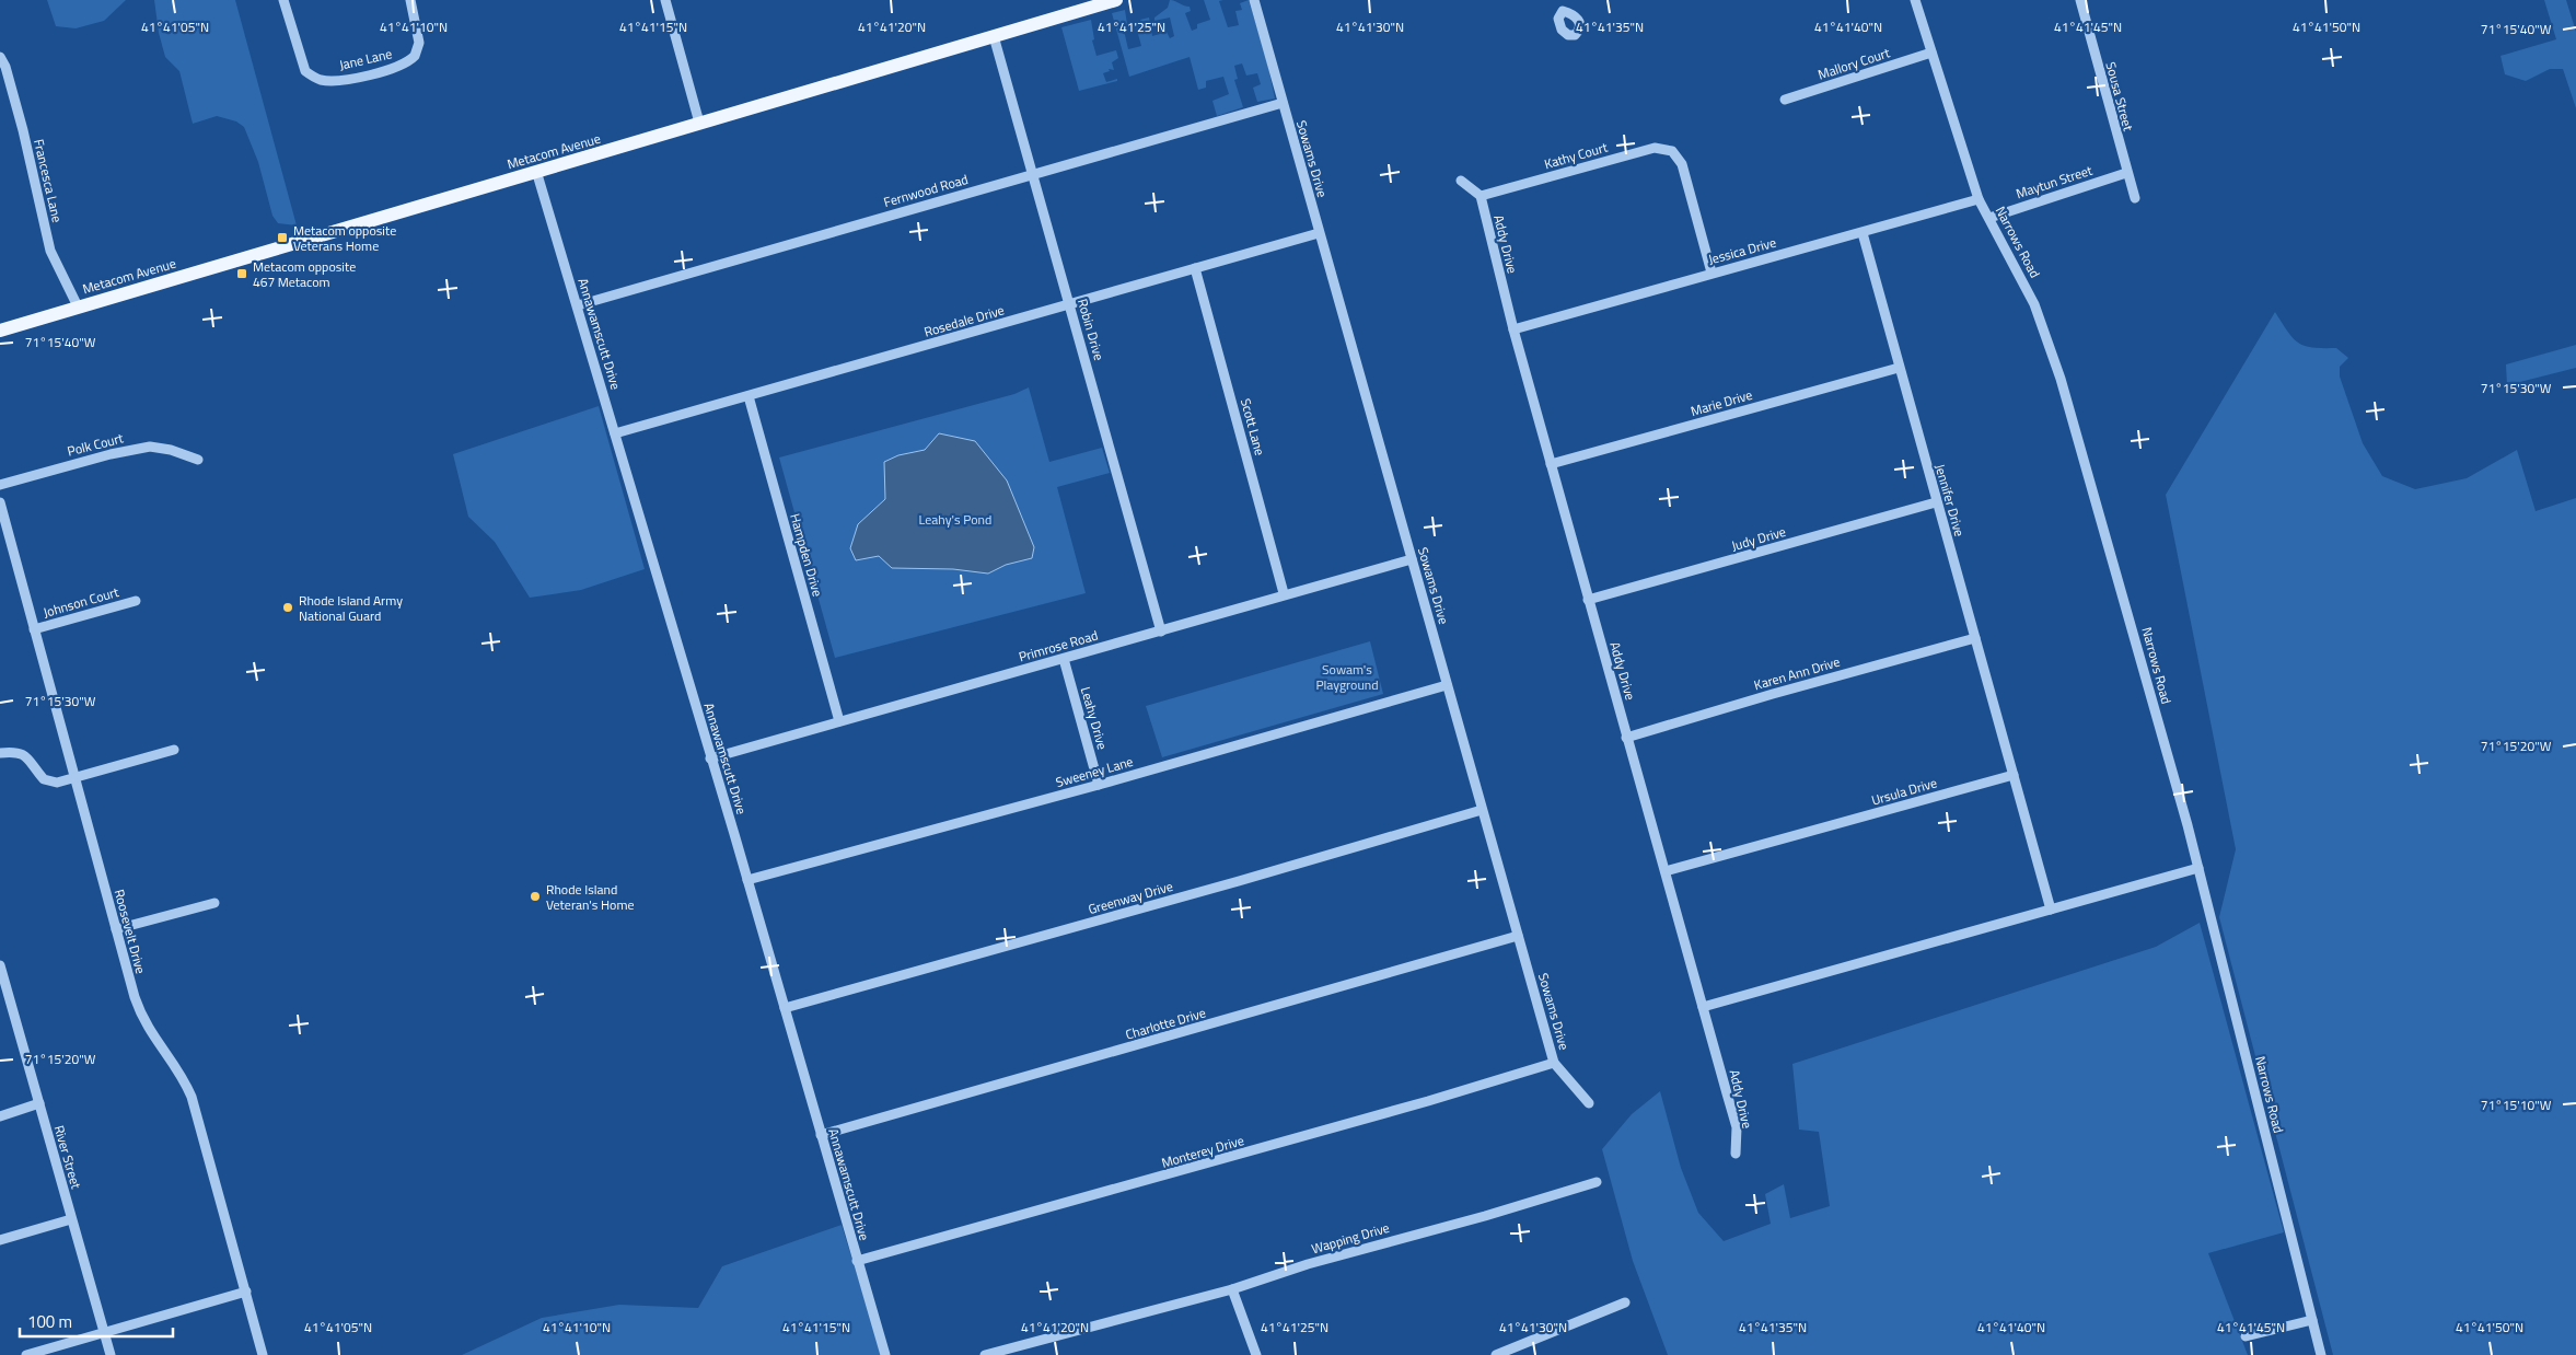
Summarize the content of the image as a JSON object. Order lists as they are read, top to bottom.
{
  "streets": {
    "main road": ["Metacom Avenue"],
    "street": [
      "Jane Lane",
      "Mallory Court",
      "Sousa Street",
      "Kathy Court",
      "Sowams Drive",
      "Francesca Lane",
      "Maytun Street",
      "Fernwood Road",
      "Narrows Road",
      "Addy Drive",
      "Jessica Drive",
      "Rosedale Drive",
      "Robin Drive",
      "Annawamscutt Drive",
      "Marie Drive",
      "Scott Lane",
      "Polk Court",
      "Jennifer Drive",
      "Judy Drive",
      "Hampden Drive",
      "Johnson Court",
      "Primrose Road",
      "Karen Ann Drive",
      "Leahy Drive",
      "Sweeney Lane",
      "Ursula Drive",
      "Greenway Drive",
      "Roosevelt Drive",
      "Charlotte Drive",
      "Monterey Drive",
      "River Street",
      "Wapping Drive"
    ]
  },
  "crossings": [
    ["Mallory Court", "Narrows Road"],
    ["Sousa Street", "Maytun Street"],
    ["Metacom Avenue", "Francesca Lane"],
    ["Metacom Avenue", "Robin Drive"],
    ["Metacom Avenue", "Annawamscutt Drive"],
    ["Kathy Court", "Addy Drive"],
    ["Kathy Court", "Jessica Drive"],
    ["Sowams Drive", "Fernwood Road"],
    ["Sowams Drive", "Rosedale Drive"],
    ["Sowams Drive", "Primrose Road"],
    ["Sowams Drive", "Sweeney Lane"],
    ["Sowams Drive", "Greenway Drive"],
    ["Sowams Drive", "Charlotte Drive"],
    ["Sowams Drive", "Monterey Drive"],
    ["Maytun Street", "Narrows Road"],
    ["Fernwood Road", "Robin Drive"],
    ["Fernwood Road", "Annawamscutt Drive"],
    ["Narrows Road", "Jessica Drive"],
    ["Addy Drive", "Jessica Drive"],
    ["Addy Drive", "Marie Drive"],
    ["Addy Drive", "Judy Drive"],
    ["Addy Drive", "Karen Ann Drive"],
    ["Addy Drive", "Ursula Drive"],
    ["Jessica Drive", "Jennifer Drive"],
    ["Rosedale Drive", "Robin Drive"],
    ["Rosedale Drive", "Annawamscutt Drive"],
    ["Rosedale Drive", "Scott Lane"],
    ["Rosedale Drive", "Hampden Drive"],
    ["Robin Drive", "Primrose Road"],
    ["Annawamscutt Drive", "Primrose Road"],
    ["Annawamscutt Drive", "Sweeney Lane"],
    ["Annawamscutt Drive", "Greenway Drive"],
    ["Annawamscutt Drive", "Charlotte Drive"],
    ["Annawamscutt Drive", "Monterey Drive"],
    ["Marie Drive", "Jennifer Drive"],
    ["Scott Lane", "Primrose Road"],
    ["Jennifer Drive", "Judy Drive"],
    ["Jennifer Drive", "Karen Ann Drive"],
    ["Jennifer Drive", "Ursula Drive"],
    ["Hampden Drive", "Primrose Road"],
    ["Johnson Court", "Roosevelt Drive"],
    ["Primrose Road", "Leahy Drive"],
    ["Leahy Drive", "Sweeney Lane"]
  ],
  "parks": ["Leahy's Pond", "Sowam's Playground"],
  "places": {
    "transit": ["Metacom opposite Veterans Home", "Metacom opposite 467 Metacom"],
    "other": ["Rhode Island Army National Guard", "Rhode Island Veteran's Home"]
  },
  "scale_bar": "100 m",
  "coordinates": [
    "41°41'05\"N",
    "41°41'10\"N",
    "41°41'15\"N",
    "41°41'20\"N",
    "41°41'25\"N",
    "41°41'30\"N",
    "41°41'35\"N",
    "41°41'40\"N",
    "41°41'45\"N",
    "41°41'50\"N",
    "71°15'40\"W",
    "71°15'30\"W",
    "71°15'20\"W",
    "71°15'10\"W"
  ]
}
